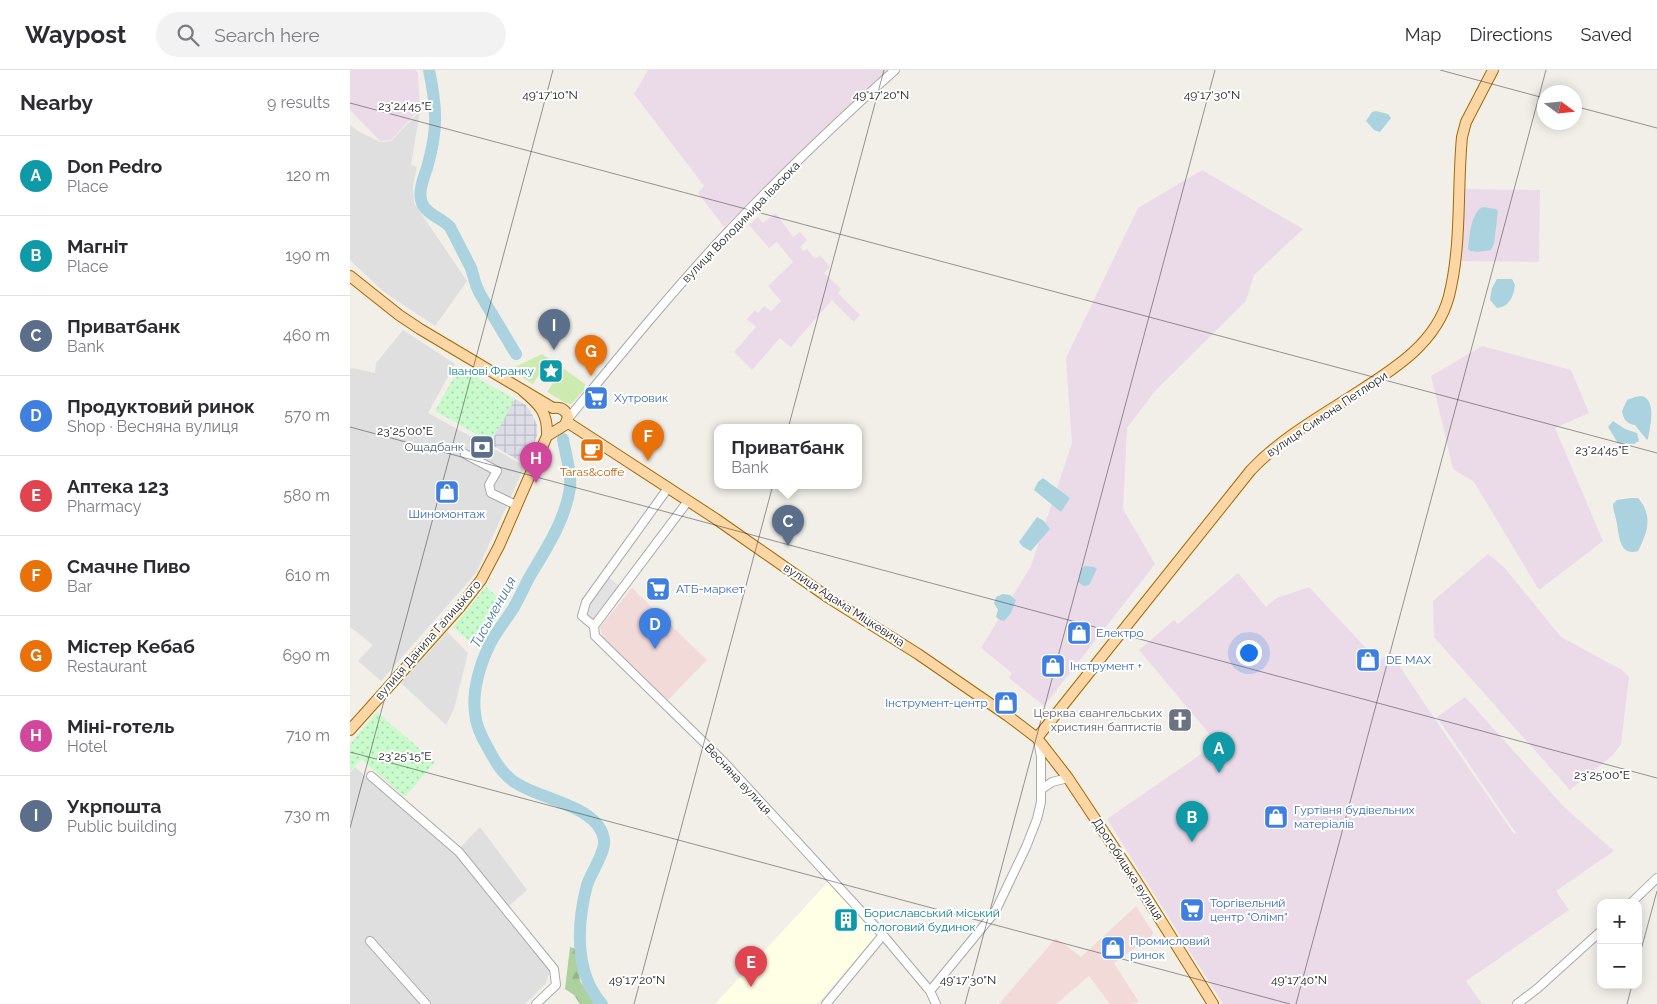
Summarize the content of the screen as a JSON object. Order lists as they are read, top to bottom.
{
  "streets": {
    "main road": [
      "вулиця Симона Петлюри",
      "вулиця Адама Міцкевича",
      "вулиця Данила Галицького",
      "Дрогобицька вулиця"
    ],
    "street": ["вулиця Володимира Івасюка", "Весняна вулиця"]
  },
  "crossings": [
    ["вулиця Володимира Івасюка", "вулиця Адама Міцкевича"],
    ["вулиця Симона Петлюри", "вулиця Адама Міцкевича"],
    ["вулиця Симона Петлюри", "Дрогобицька вулиця"],
    ["вулиця Адама Міцкевича", "Весняна вулиця"],
    ["вулиця Адама Міцкевича", "Дрогобицька вулиця"]
  ],
  "water": ["Тисьмениця"],
  "places": {
    "place": ["Іванові Франку"],
    "supermarket": ["Хутровик", "АТБ-маркет", "Торгівельний центр \"Олімп\""],
    "bank": ["Ощадбанк"],
    "cafe": ["Taras&coffe"],
    "shop": [
      "Шиномонтаж",
      "Електро",
      "DE MAX",
      "Інструмент +",
      "Інструмент-центр",
      "Гуртівня будівельних матеріалів",
      "Промисловий ринок"
    ],
    "church": ["Церква євангельських християн баптистів"],
    "building": ["Бориславський міський пологовий будинок"]
  },
  "north": "right",
  "page": {
    "header": "Waypost",
    "search": "Search here",
    "nav": ["Map", "Directions", "Saved"],
    "heading": ["Nearby", "9 results"],
    "list": [
      {
        "mark": "A",
        "name": "Don Pedro",
        "note": "Place",
        "value": "120 m"
      },
      {
        "mark": "B",
        "name": "Магніт",
        "note": "Place",
        "value": "190 m"
      },
      {
        "mark": "C",
        "name": "Приватбанк",
        "note": "Bank",
        "value": "460 m"
      },
      {
        "mark": "D",
        "name": "Продуктовий ринок",
        "note": "Shop · Весняна вулиця",
        "value": "570 m"
      },
      {
        "mark": "E",
        "name": "Аптека 123",
        "note": "Pharmacy",
        "value": "580 m"
      },
      {
        "mark": "F",
        "name": "Смачне Пиво",
        "note": "Bar",
        "value": "610 m"
      },
      {
        "mark": "G",
        "name": "Містер Кебаб",
        "note": "Restaurant",
        "value": "690 m"
      },
      {
        "mark": "H",
        "name": "Міні-готель",
        "note": "Hotel",
        "value": "710 m"
      },
      {
        "mark": "I",
        "name": "Укрпошта",
        "note": "Public building",
        "value": "730 m"
      }
    ],
    "pins": [
      "I",
      "G",
      "F",
      "H",
      "C",
      "D",
      "A",
      "B",
      "E"
    ],
    "popup": ["Приватбанк", "Bank"],
    "map_buttons": ["+", "−"]
  },
  "coordinates": [
    "49°17'10\"N",
    "49°17'20\"N",
    "49°17'30\"N",
    "23°24'45\"E",
    "23°25'00\"E",
    "23°25'15\"E",
    "49°17'40\"N"
  ]
}
